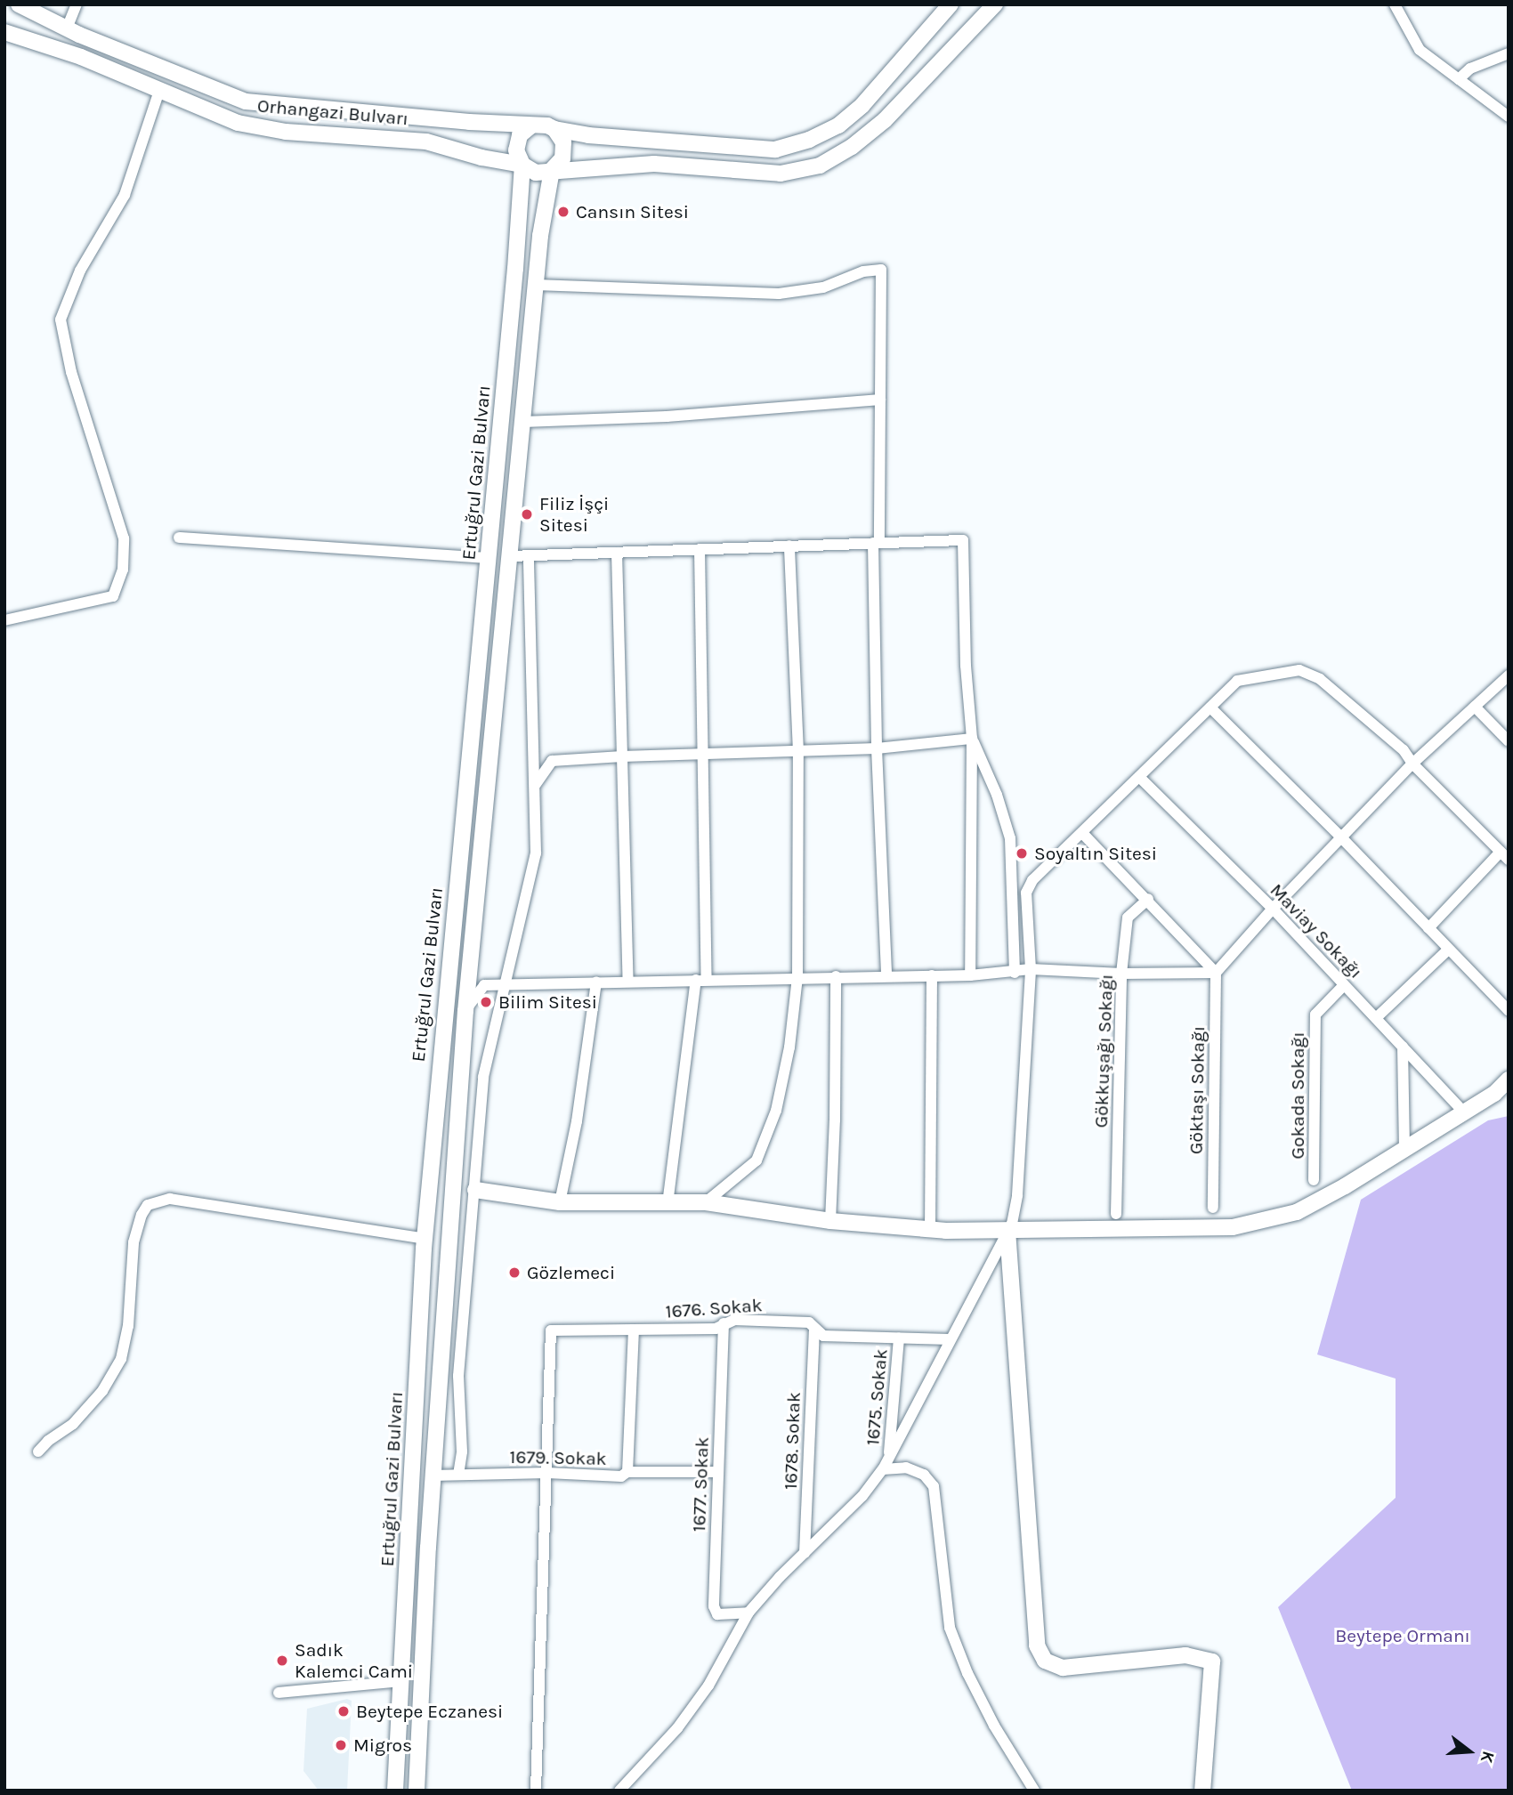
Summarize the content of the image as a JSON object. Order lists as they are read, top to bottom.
{
  "streets": {
    "main road": ["Orhangazi Bulvarı", "Ertuğrul Gazi Bulvarı"],
    "street": [
      "Maviay Sokağı",
      "Gökkuşağı Sokağı",
      "Göktaşı Sokağı",
      "Gokada Sokağı",
      "1676. Sokak",
      "1675. Sokak",
      "1678. Sokak",
      "1679. Sokak",
      "1677. Sokak"
    ]
  },
  "crossings": [
    ["Orhangazi Bulvarı", "Ertuğrul Gazi Bulvarı"],
    ["Maviay Sokağı", "Gokada Sokağı"],
    ["1676. Sokak", "1675. Sokak"],
    ["1676. Sokak", "1678. Sokak"],
    ["1676. Sokak", "1679. Sokak"],
    ["1676. Sokak", "1677. Sokak"],
    ["1679. Sokak", "1677. Sokak"]
  ],
  "parks": ["Beytepe Ormanı"],
  "places": [
    "Cansın Sitesi",
    "Filiz İşçi Sitesi",
    "Soyaltın Sitesi",
    "Bilim Sitesi",
    "Gözlemeci",
    "Sadık Kalemci Cami",
    "Beytepe Eczanesi",
    "Migros"
  ],
  "north": "right"
}
